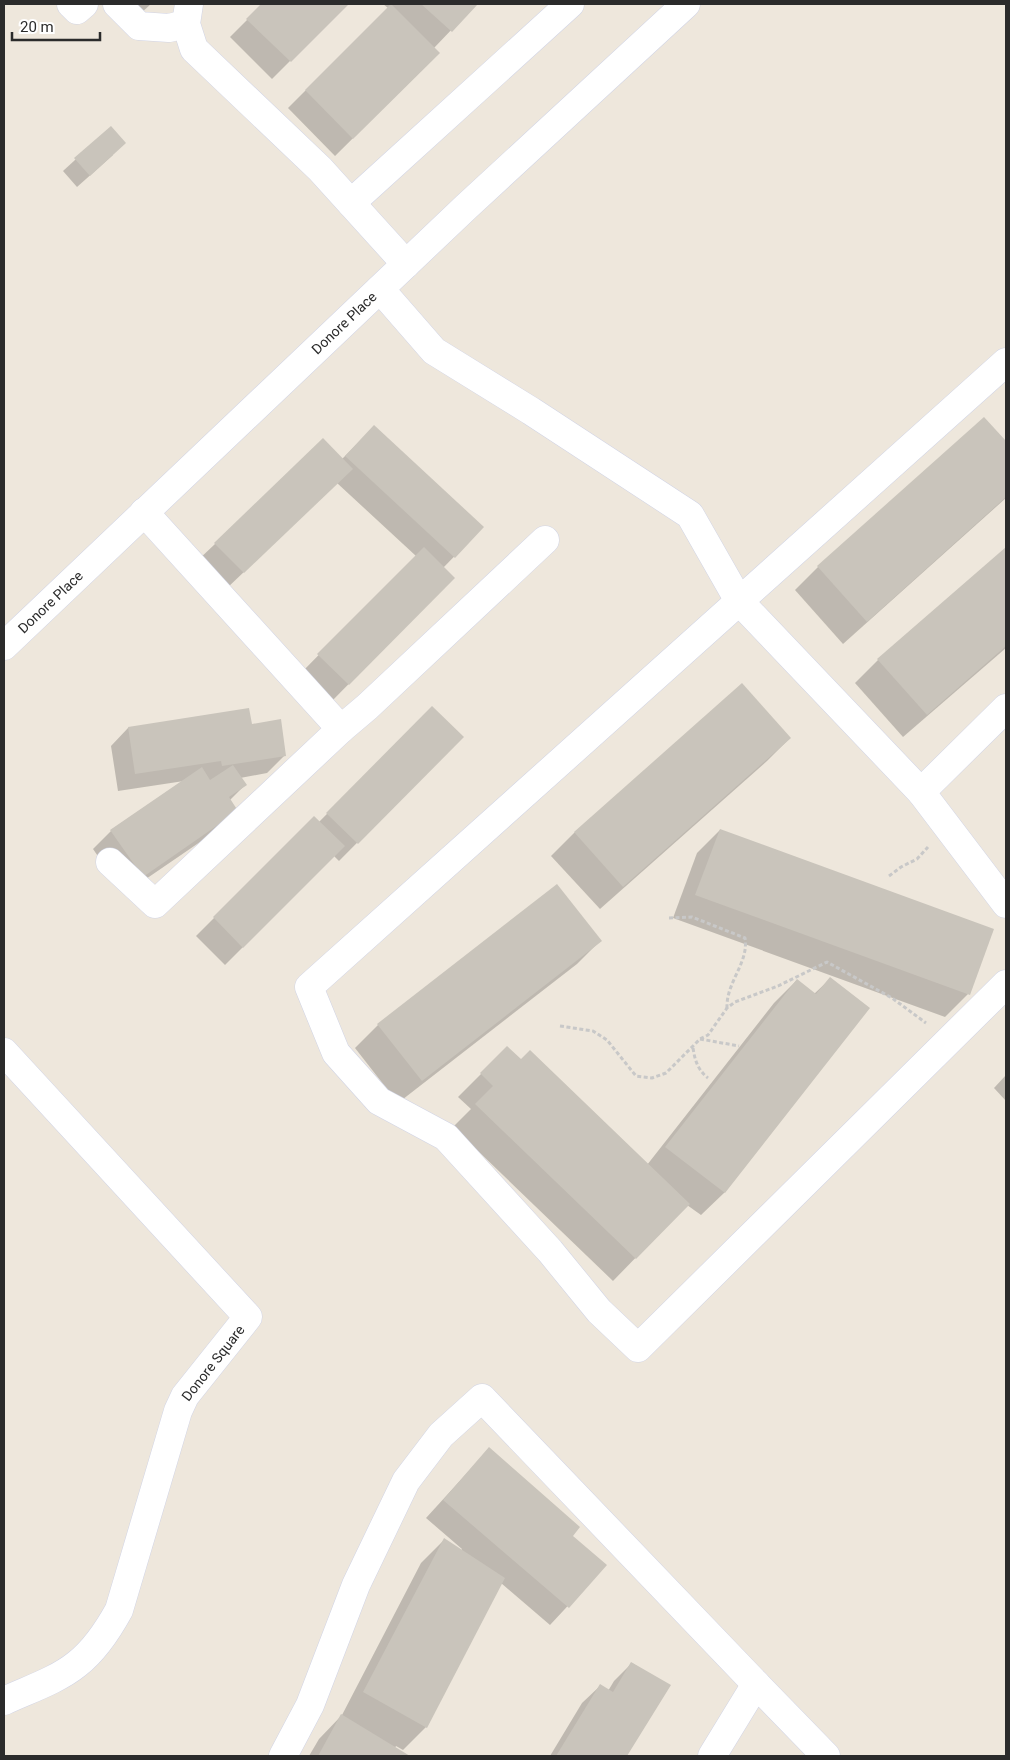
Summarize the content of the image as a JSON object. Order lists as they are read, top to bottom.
{
  "streets": {
    "street": ["Donore Place", "Donore Square"]
  },
  "scale_bar": "20 m"
}
